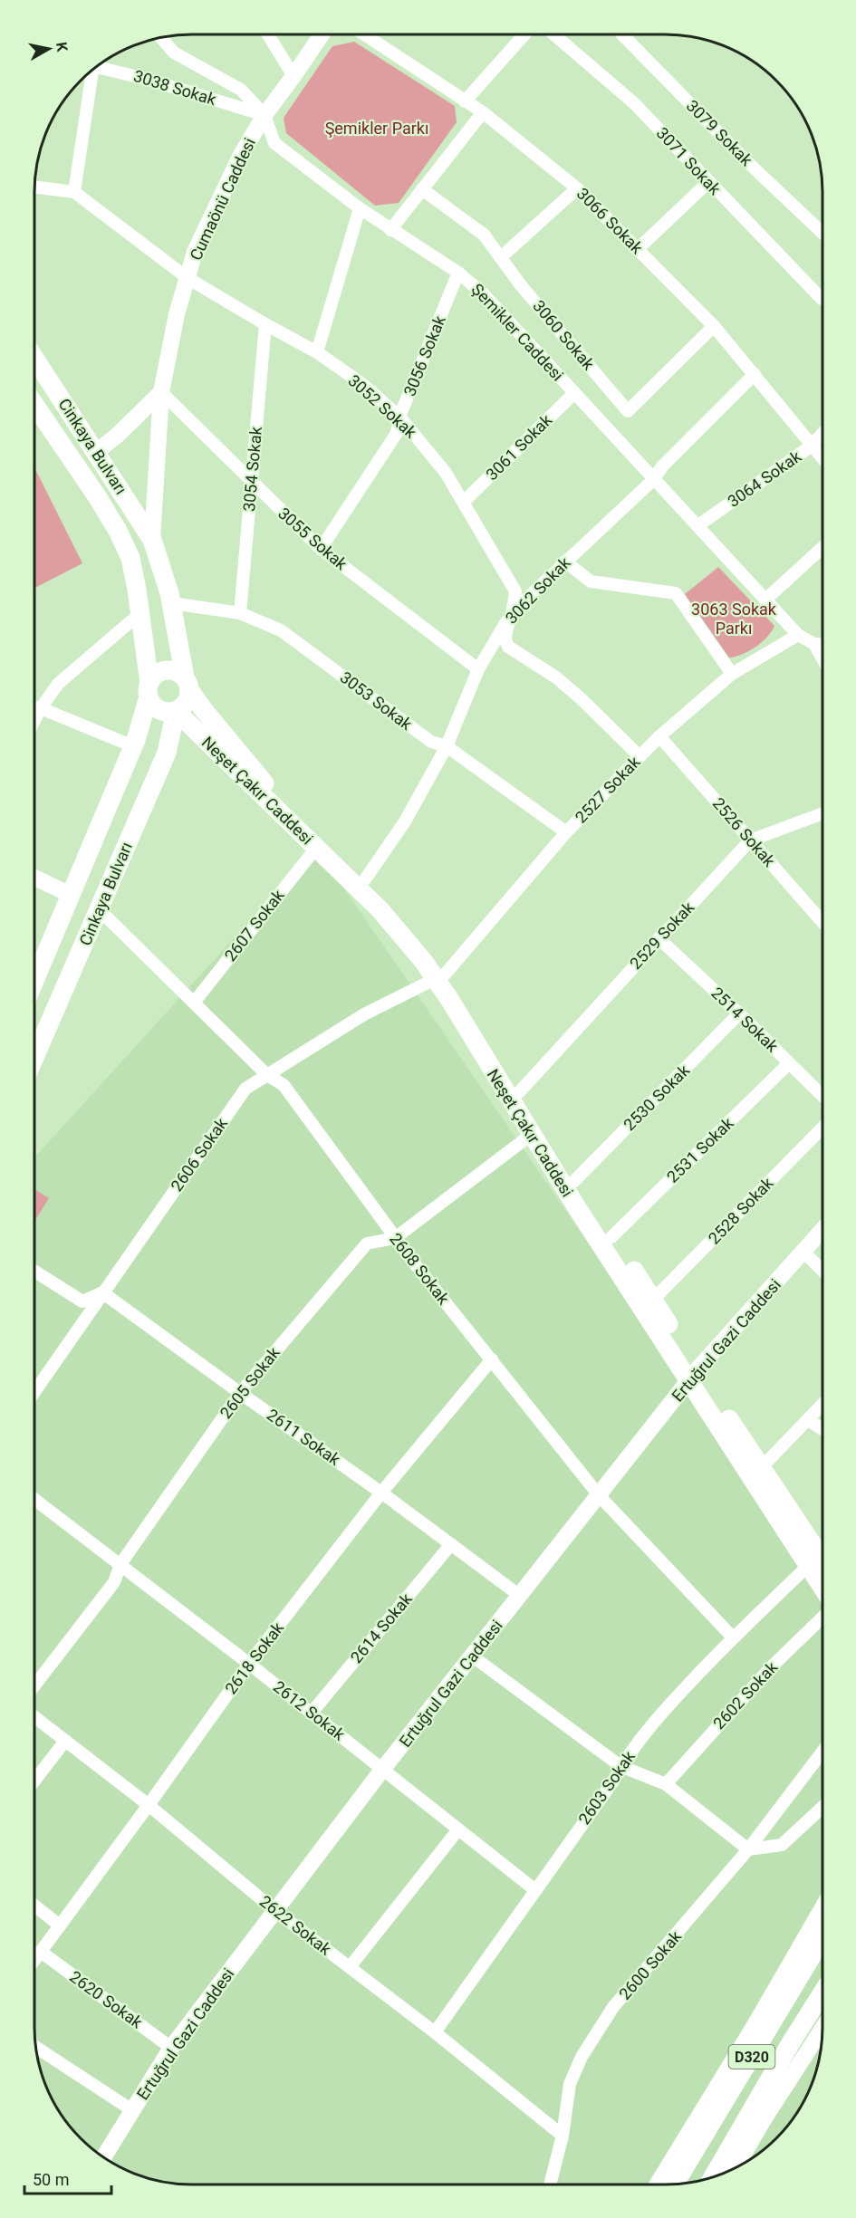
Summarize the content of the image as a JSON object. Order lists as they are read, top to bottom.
{
  "streets": {
    "main road": [
      "Cumaönü Caddesi",
      "Cinkaya Bulvarı",
      "Neşet Çakır Caddesi",
      "Ertuğrul Gazi Caddesi",
      "D320"
    ],
    "street": [
      "3038 Sokak",
      "3079 Sokak",
      "3071 Sokak",
      "3066 Sokak",
      "Şemikler Caddesi",
      "3060 Sokak",
      "3056 Sokak",
      "3052 Sokak",
      "3061 Sokak",
      "3054 Sokak",
      "3064 Sokak",
      "3055 Sokak",
      "3062 Sokak",
      "3053 Sokak",
      "2527 Sokak",
      "2526 Sokak",
      "2607 Sokak",
      "2529 Sokak",
      "2514 Sokak",
      "2530 Sokak",
      "2531 Sokak",
      "2606 Sokak",
      "2528 Sokak",
      "2608 Sokak",
      "2605 Sokak",
      "2611 Sokak",
      "2614 Sokak",
      "2618 Sokak",
      "2602 Sokak",
      "2612 Sokak",
      "2603 Sokak",
      "2622 Sokak",
      "2600 Sokak",
      "2620 Sokak"
    ]
  },
  "crossings": [
    ["3038 Sokak", "Cumaönü Caddesi"],
    ["3038 Sokak", "Şemikler Caddesi"],
    ["Cumaönü Caddesi", "Şemikler Caddesi"],
    ["Cumaönü Caddesi", "3052 Sokak"],
    ["Cumaönü Caddesi", "Cinkaya Bulvarı"],
    ["Cumaönü Caddesi", "3055 Sokak"],
    ["3066 Sokak", "3060 Sokak"],
    ["3066 Sokak", "3064 Sokak"],
    ["3066 Sokak", "3062 Sokak"],
    ["Şemikler Caddesi", "3056 Sokak"],
    ["Şemikler Caddesi", "3061 Sokak"],
    ["Şemikler Caddesi", "3064 Sokak"],
    ["Şemikler Caddesi", "3062 Sokak"],
    ["Şemikler Caddesi", "2527 Sokak"],
    ["3056 Sokak", "3052 Sokak"],
    ["3056 Sokak", "3055 Sokak"],
    ["3052 Sokak", "3061 Sokak"],
    ["3052 Sokak", "3054 Sokak"],
    ["3052 Sokak", "3062 Sokak"],
    ["3052 Sokak", "2527 Sokak"],
    ["Cinkaya Bulvarı", "3053 Sokak"],
    ["Cinkaya Bulvarı", "Neşet Çakır Caddesi"],
    ["Cinkaya Bulvarı", "2608 Sokak"],
    ["3054 Sokak", "3055 Sokak"],
    ["3054 Sokak", "3053 Sokak"],
    ["3055 Sokak", "3062 Sokak"],
    ["3062 Sokak", "3053 Sokak"],
    ["3062 Sokak", "Neşet Çakır Caddesi"],
    ["3053 Sokak", "2527 Sokak"],
    ["2527 Sokak", "Neşet Çakır Caddesi"],
    ["2527 Sokak", "2526 Sokak"],
    ["2527 Sokak", "2606 Sokak"],
    ["Neşet Çakır Caddesi", "2607 Sokak"],
    ["Neşet Çakır Caddesi", "2529 Sokak"],
    ["Neşet Çakır Caddesi", "2530 Sokak"],
    ["Neşet Çakır Caddesi", "2531 Sokak"],
    ["Neşet Çakır Caddesi", "2606 Sokak"],
    ["Neşet Çakır Caddesi", "2528 Sokak"],
    ["Neşet Çakır Caddesi", "Ertuğrul Gazi Caddesi"],
    ["Neşet Çakır Caddesi", "2605 Sokak"],
    ["Neşet Çakır Caddesi", "2603 Sokak"],
    ["2526 Sokak", "2529 Sokak"],
    ["2607 Sokak", "2608 Sokak"],
    ["2529 Sokak", "2514 Sokak"],
    ["2514 Sokak", "2530 Sokak"],
    ["2514 Sokak", "2531 Sokak"],
    ["2606 Sokak", "2608 Sokak"],
    ["2606 Sokak", "2611 Sokak"],
    ["2608 Sokak", "Ertuğrul Gazi Caddesi"],
    ["2608 Sokak", "2605 Sokak"],
    ["2608 Sokak", "2618 Sokak"],
    ["2608 Sokak", "2603 Sokak"],
    ["Ertuğrul Gazi Caddesi", "2611 Sokak"],
    ["Ertuğrul Gazi Caddesi", "2612 Sokak"],
    ["Ertuğrul Gazi Caddesi", "2622 Sokak"],
    ["Ertuğrul Gazi Caddesi", "2620 Sokak"],
    ["2605 Sokak", "2611 Sokak"],
    ["2605 Sokak", "2612 Sokak"],
    ["2611 Sokak", "2614 Sokak"],
    ["2611 Sokak", "2618 Sokak"],
    ["2614 Sokak", "2612 Sokak"],
    ["2618 Sokak", "2612 Sokak"],
    ["2618 Sokak", "2622 Sokak"],
    ["2618 Sokak", "2620 Sokak"],
    ["2612 Sokak", "2603 Sokak"],
    ["2603 Sokak", "2622 Sokak"],
    ["2622 Sokak", "2600 Sokak"]
  ],
  "parks": ["Şemikler Parkı", "3063 Sokak Parkı"],
  "scale_bar": "50 m",
  "north": "right"
}
